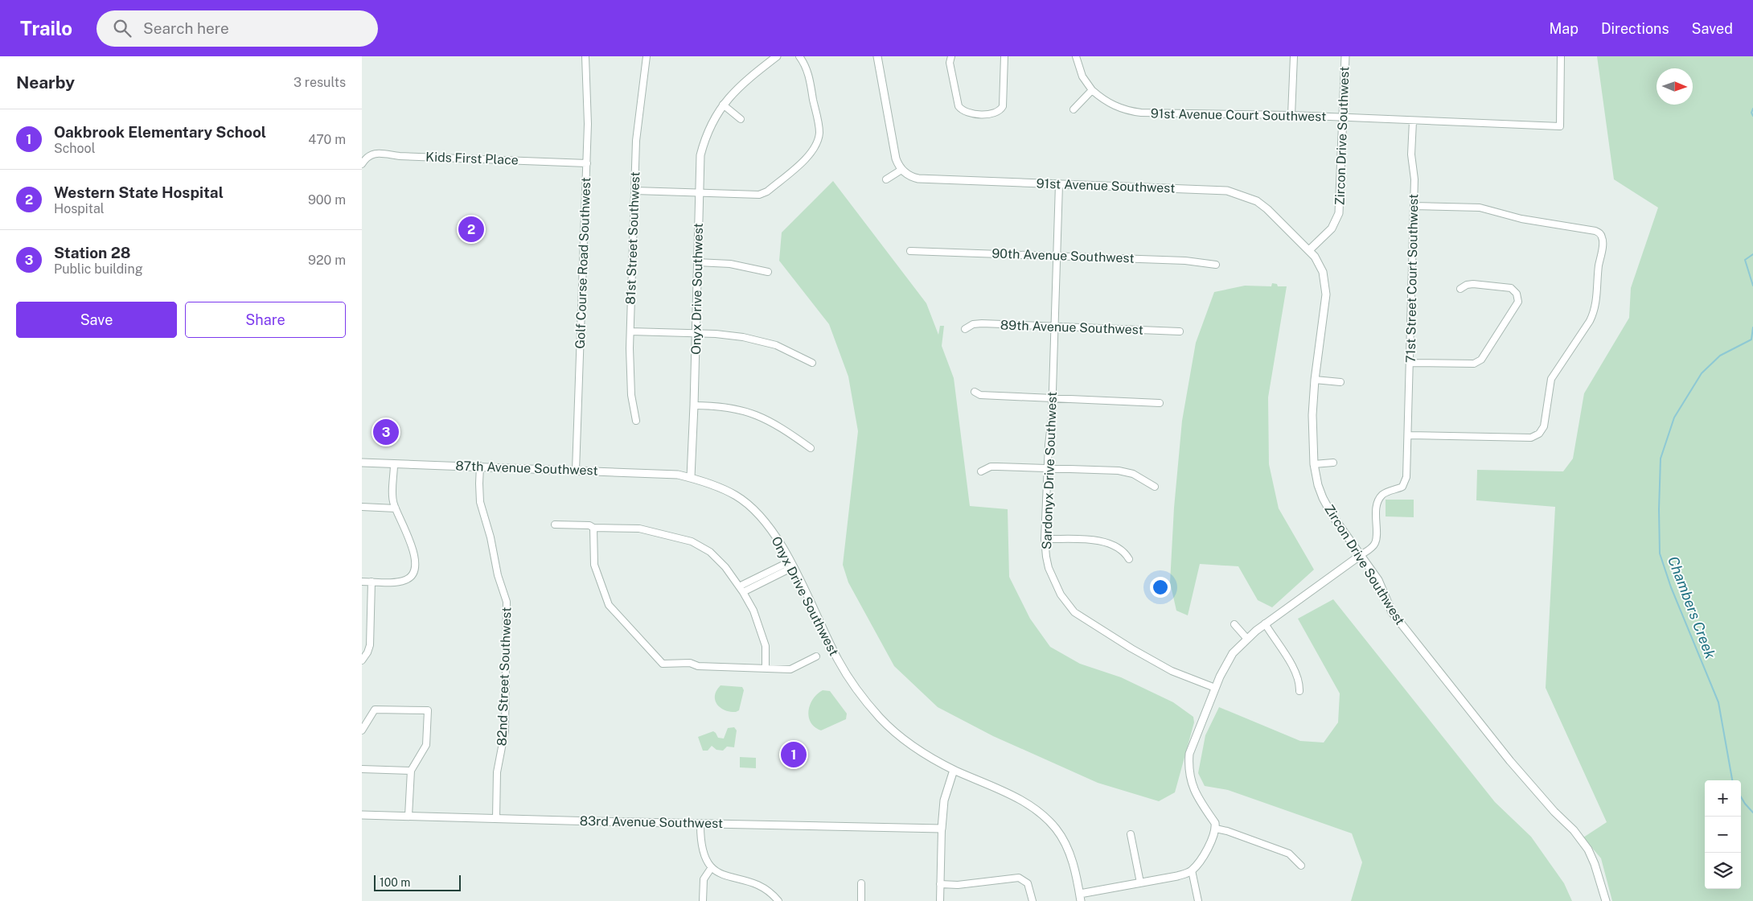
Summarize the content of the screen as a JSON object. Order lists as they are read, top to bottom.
{
  "streets": {
    "street": [
      "91st Avenue Court Southwest",
      "Zircon Drive Southwest",
      "Kids First Place",
      "91st Avenue Southwest",
      "81st Street Southwest",
      "90th Avenue Southwest",
      "Golf Course Road Southwest",
      "71st Street Court Southwest",
      "Onyx Drive Southwest",
      "89th Avenue Southwest",
      "87th Avenue Southwest",
      "Sardonyx Drive Southwest",
      "82nd Street Southwest",
      "83rd Avenue Southwest"
    ]
  },
  "crossings": [
    ["91st Avenue Court Southwest", "Zircon Drive Southwest"],
    ["91st Avenue Court Southwest", "71st Street Court Southwest"],
    ["Zircon Drive Southwest", "91st Avenue Southwest"],
    ["Zircon Drive Southwest", "71st Street Court Southwest"],
    ["Kids First Place", "Golf Course Road Southwest"],
    ["91st Avenue Southwest", "Sardonyx Drive Southwest"],
    ["90th Avenue Southwest", "Sardonyx Drive Southwest"],
    ["Golf Course Road Southwest", "87th Avenue Southwest"],
    ["Onyx Drive Southwest", "87th Avenue Southwest"],
    ["89th Avenue Southwest", "Sardonyx Drive Southwest"],
    ["87th Avenue Southwest", "82nd Street Southwest"],
    ["82nd Street Southwest", "83rd Avenue Southwest"]
  ],
  "water": ["Chambers Creek"],
  "scale_bar": "100 m",
  "north": "right",
  "page": {
    "header": "Trailo",
    "search": "Search here",
    "nav": ["Map", "Directions", "Saved"],
    "heading": ["Nearby", "3 results"],
    "list": [
      {
        "mark": "1",
        "name": "Oakbrook Elementary School",
        "note": "School",
        "value": "470 m"
      },
      {
        "mark": "2",
        "name": "Western State Hospital",
        "note": "Hospital",
        "value": "900 m"
      },
      {
        "mark": "3",
        "name": "Station 28",
        "note": "Public building",
        "value": "920 m"
      }
    ],
    "pins": ["2", "3", "1"],
    "buttons": ["Save", "Share"],
    "map_buttons": ["+", "−"],
    "scale": "100 m"
  }
}
